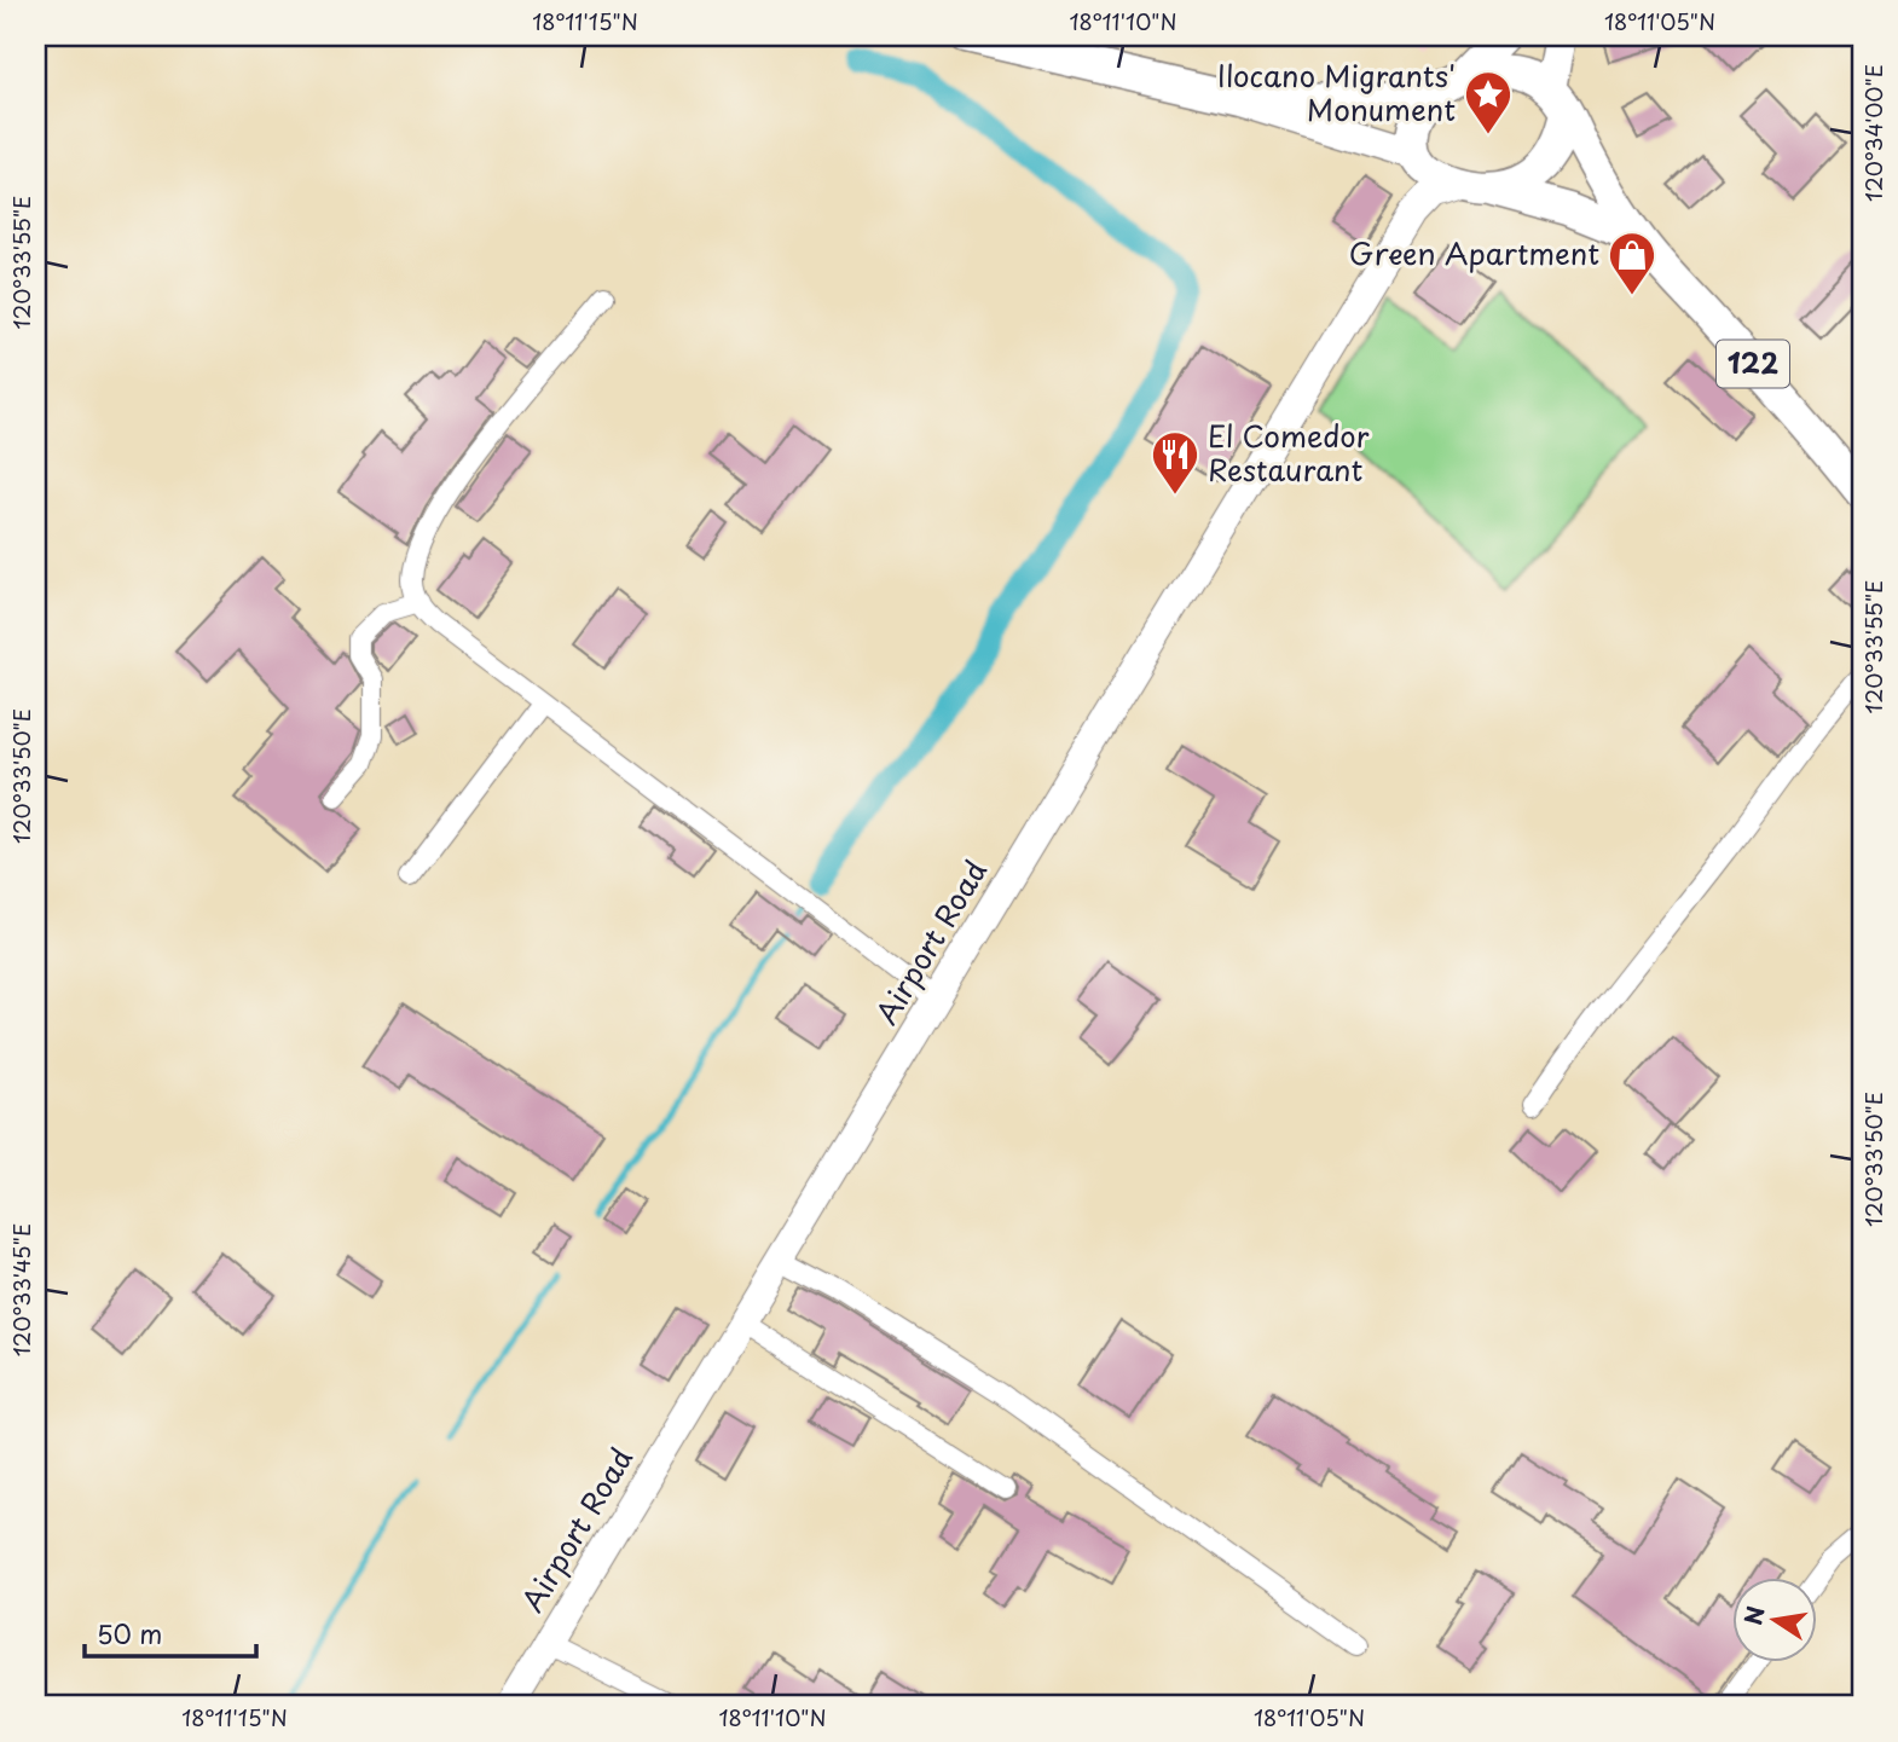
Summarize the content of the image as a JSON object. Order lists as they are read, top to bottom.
{
  "streets": {
    "main road": ["122", "Airport Road"]
  },
  "places": {
    "place": ["Ilocano Migrants' Monument"],
    "shop": ["Green Apartment"],
    "restaurant": ["El Comedor Restaurant"]
  },
  "scale_bar": "50 m",
  "north": "left",
  "coordinates": [
    "18°11'15\"N",
    "18°11'10\"N",
    "18°11'05\"N",
    "120°34'00\"E",
    "120°33'55\"E",
    "120°33'50\"E",
    "120°33'45\"E"
  ]
}
